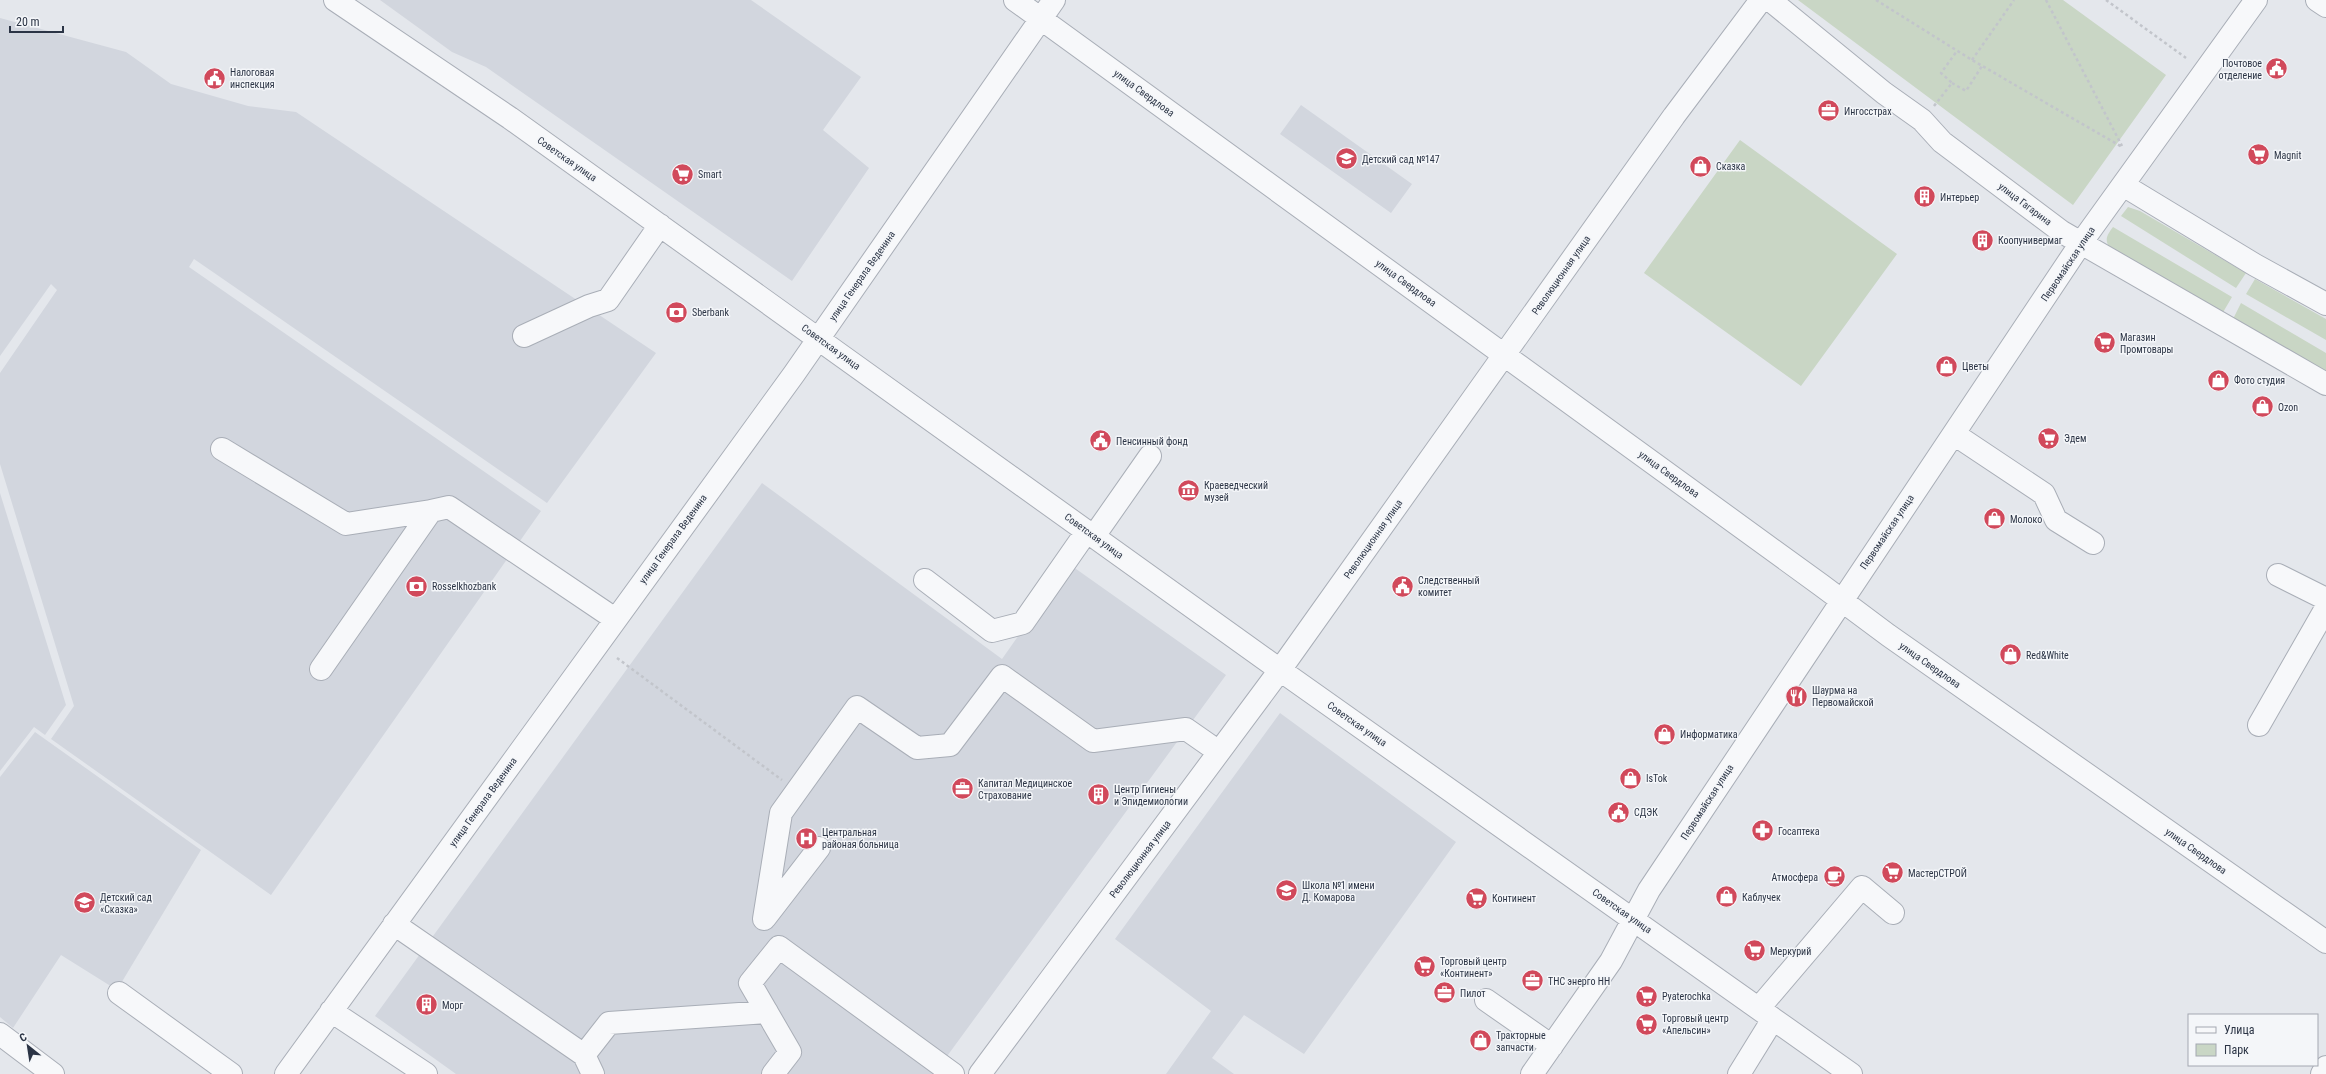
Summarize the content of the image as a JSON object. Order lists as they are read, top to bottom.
{
  "streets": {
    "street": [
      "улица Свердлова",
      "Советская улица",
      "улица Гагарина",
      "Первомайская улица",
      "Революционная улица",
      "улица Генерала Веденина"
    ]
  },
  "crossings": [
    ["улица Свердлова", "Первомайская улица"],
    ["улица Свердлова", "Революционная улица"],
    ["улица Свердлова", "улица Генерала Веденина"],
    ["Советская улица", "Первомайская улица"],
    ["Советская улица", "Революционная улица"],
    ["Советская улица", "улица Генерала Веденина"],
    ["улица Гагарина", "Первомайская улица"]
  ],
  "places": {
    "public building": [
      "Почтовое отделение",
      "Налоговая инспекция",
      "Пенсинный фонд",
      "Следственный комитет",
      "СДЭК"
    ],
    "office": [
      "Ингосстрах",
      "Капитал Медицинское Страхование",
      "ТНС энерго НН",
      "Пилот"
    ],
    "supermarket": [
      "Magnit",
      "Smart",
      "Магазин Промтовары",
      "Эдем",
      "МастерСТРОЙ",
      "Континент",
      "Меркурий",
      "Торговый центр «Континент»",
      "Pyaterochka",
      "Торговый центр «Апельсин»"
    ],
    "school or university": ["Детский сад №147", "Школа №1 имени Д. Комарова", "Детский сад «Сказка»"],
    "shop": [
      "Сказка",
      "Цветы",
      "Фото студия",
      "Ozon",
      "Молоко",
      "Red&White",
      "Информатика",
      "IsTok",
      "Каблучек",
      "Тракторные запчасти"
    ],
    "building": [
      "Интерьер",
      "Коопунивермаг",
      "Центр Гигиены и Эпидемиологии",
      "Морг"
    ],
    "bank": ["Sberbank", "Rosselkhozbank"],
    "museum": ["Краеведческий музей"],
    "restaurant": ["Шаурма на Первомайской"],
    "pharmacy": ["Госаптека"],
    "hospital": ["Центральная районая больница"],
    "cafe": ["Атмосфера"]
  },
  "legend": ["Улица", "Парк"],
  "scale_bar": "20 m",
  "north": "top left"
}
